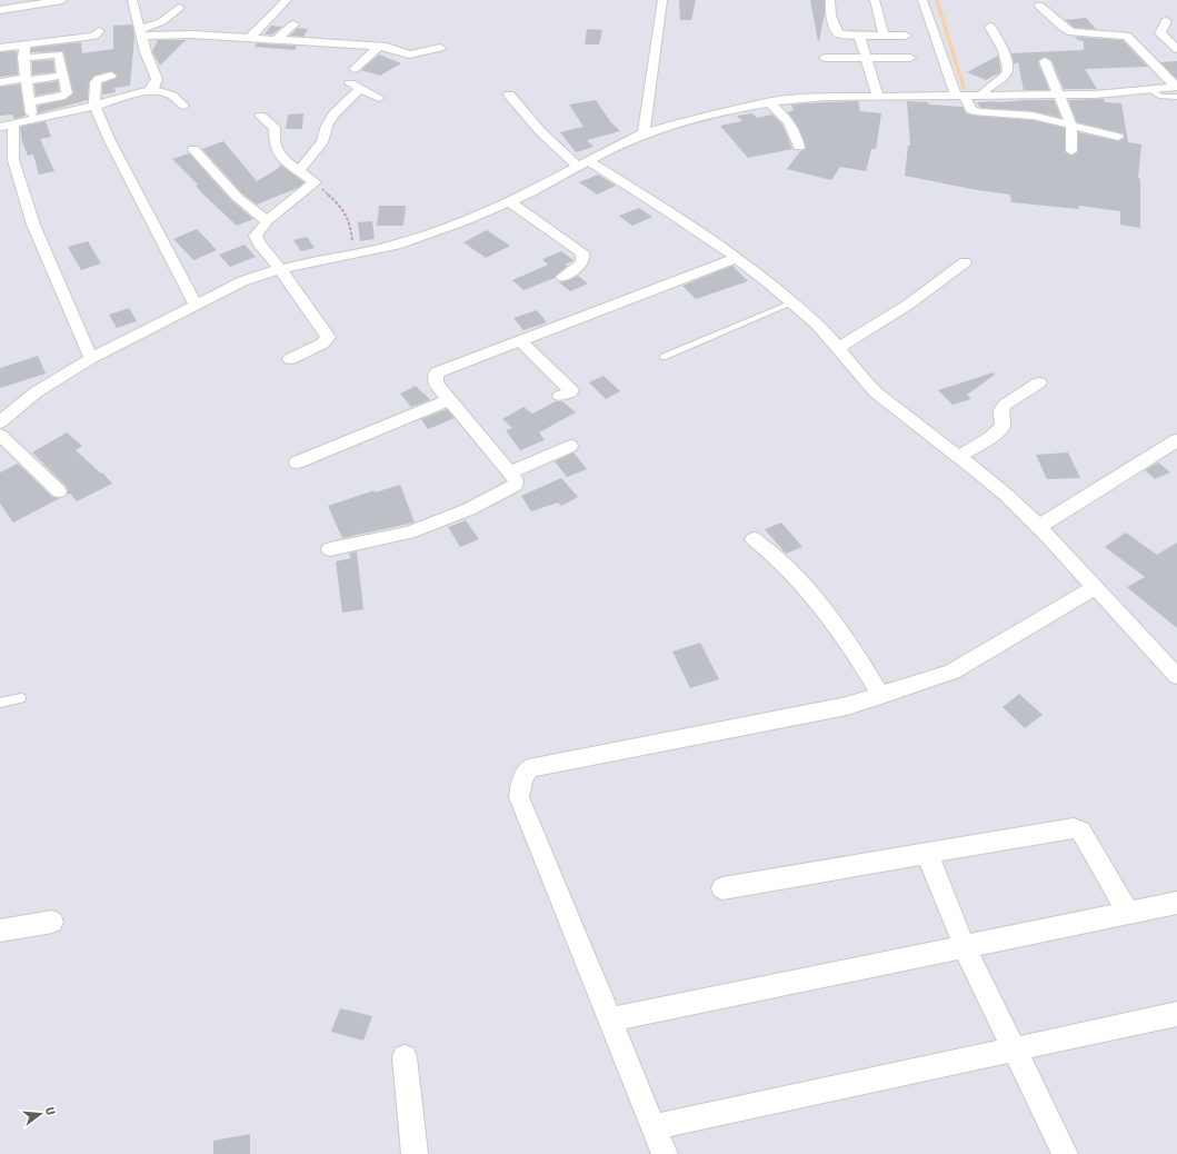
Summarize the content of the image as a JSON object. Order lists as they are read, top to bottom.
{
  "north": "right"
}
